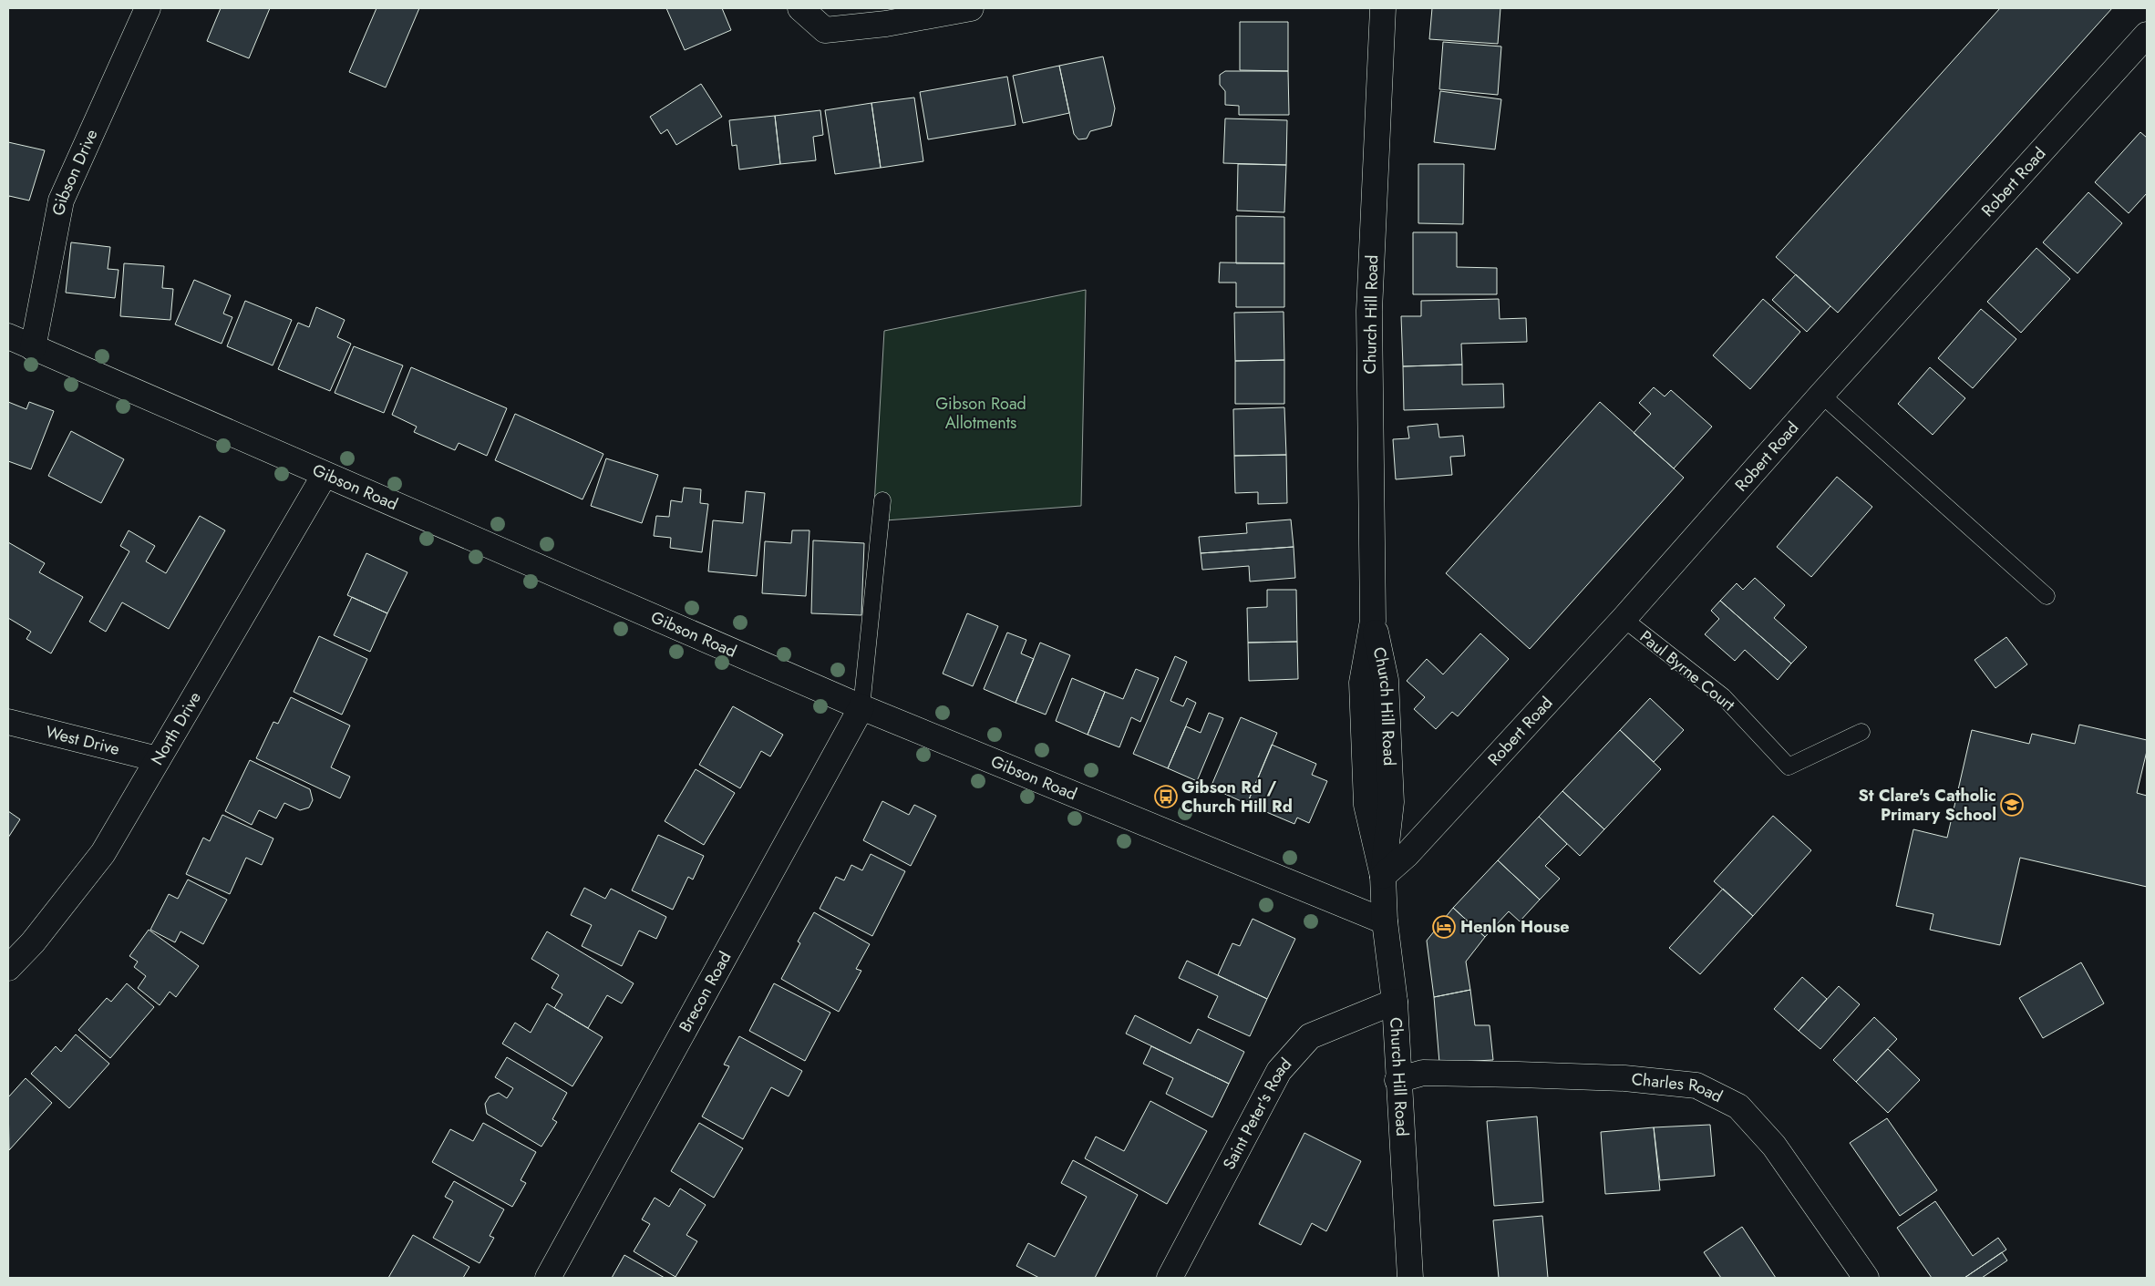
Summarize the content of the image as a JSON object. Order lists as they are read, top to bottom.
{
  "streets": {
    "street": [
      "Gibson Drive",
      "Robert Road",
      "Church Hill Road",
      "Gibson Road",
      "North Drive",
      "West Drive",
      "Brecon Road",
      "Charles Road",
      "Saint Peter's Road"
    ],
    "lane": ["Paul Byrne Court"]
  },
  "crossings": [
    ["Gibson Drive", "Gibson Road"],
    ["Robert Road", "Church Hill Road"],
    ["Robert Road", "Paul Byrne Court"],
    ["Church Hill Road", "Gibson Road"],
    ["Church Hill Road", "Charles Road"],
    ["Church Hill Road", "Saint Peter's Road"],
    ["Gibson Road", "North Drive"],
    ["Gibson Road", "Brecon Road"],
    ["North Drive", "West Drive"]
  ],
  "parks": ["Gibson Road Allotments"],
  "places": {
    "bus stop": ["Gibson Rd / Church Hill Rd"],
    "school or university": ["St Clare's Catholic Primary School"],
    "hotel": ["Henlon House"]
  }
}
